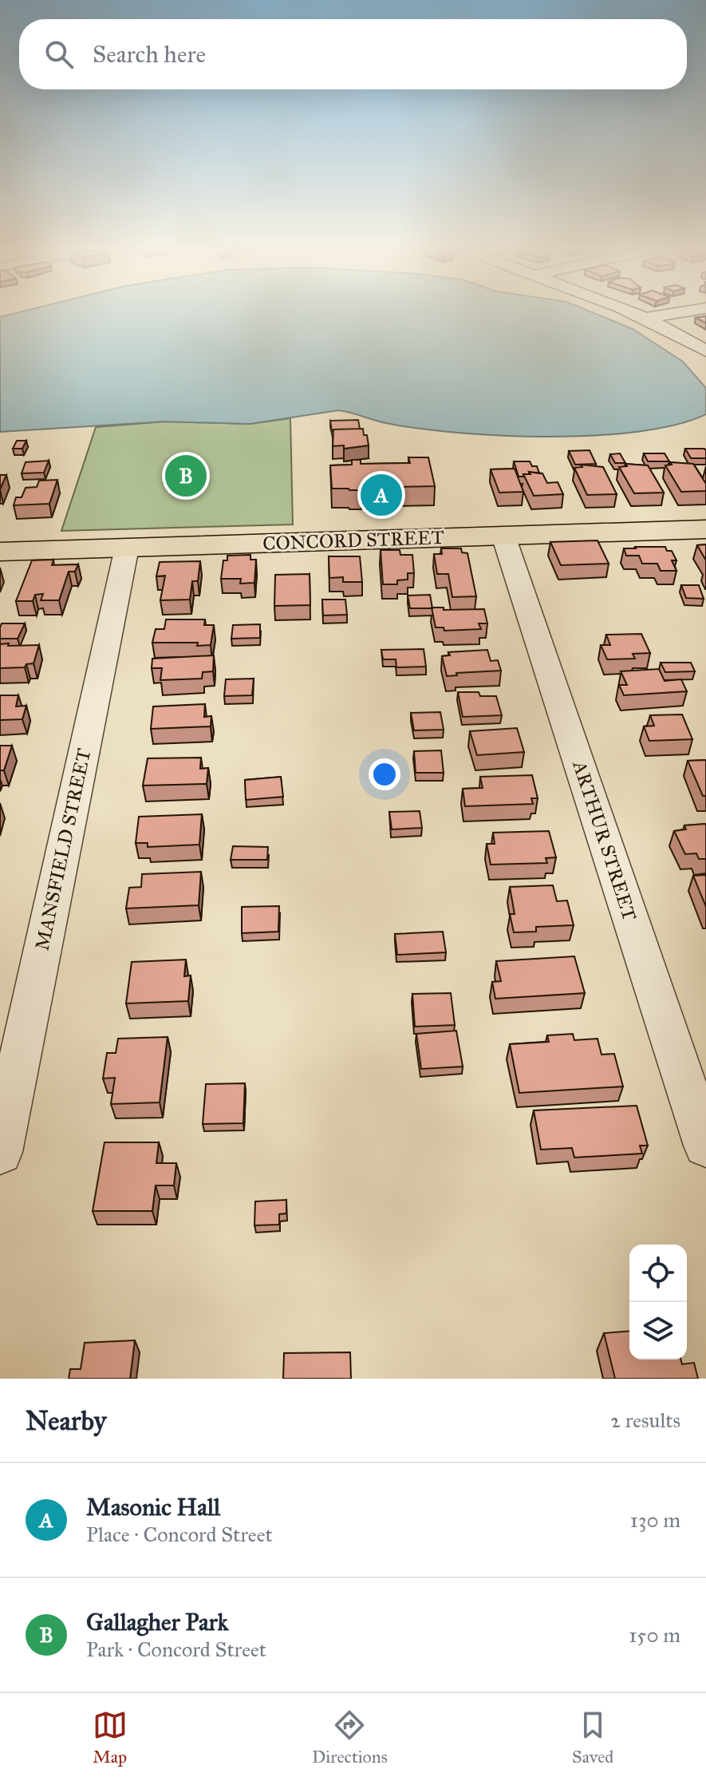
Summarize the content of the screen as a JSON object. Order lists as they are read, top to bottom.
{
  "streets": {
    "main road": ["CONCORD STREET"],
    "street": ["ARTHUR STREET", "MANSFIELD STREET"]
  },
  "crossings": [
    ["CONCORD STREET", "ARTHUR STREET"],
    ["CONCORD STREET", "MANSFIELD STREET"]
  ],
  "page": {
    "search": "Search here",
    "pins": ["B", "A"],
    "heading": ["Nearby", "2 results"],
    "list": [
      {
        "mark": "A",
        "name": "Masonic Hall",
        "note": "Place · Concord Street",
        "value": "130 m"
      },
      {
        "mark": "B",
        "name": "Gallagher Park",
        "note": "Park · Concord Street",
        "value": "150 m"
      }
    ],
    "nav": ["Map", "Directions", "Saved"]
  }
}
